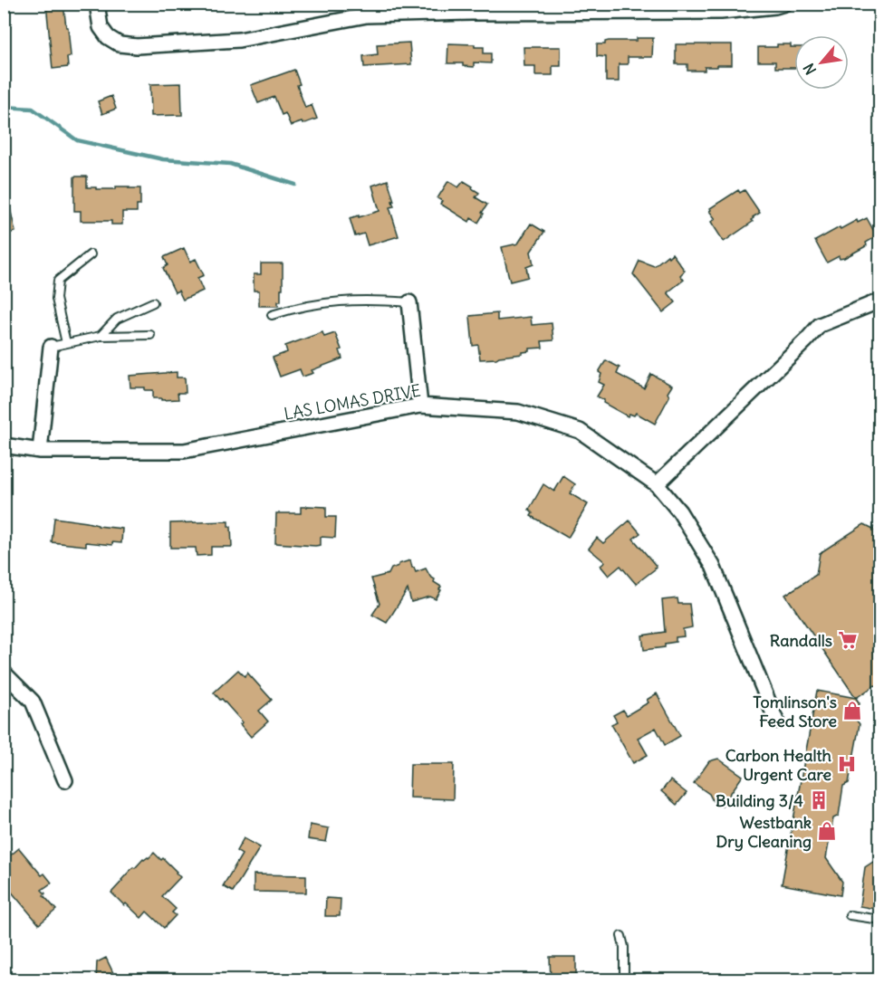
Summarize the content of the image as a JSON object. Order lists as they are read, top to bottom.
{
  "streets": {
    "street": ["LAS LOMAS DRIVE"]
  },
  "places": {
    "supermarket": ["Randalls"],
    "shop": ["Tomlinson's Feed Store", "Westbank Dry Cleaning"],
    "hospital": ["Carbon Health Urgent Care"],
    "building": ["Building 3/4"]
  },
  "north": "bottom left"
}
